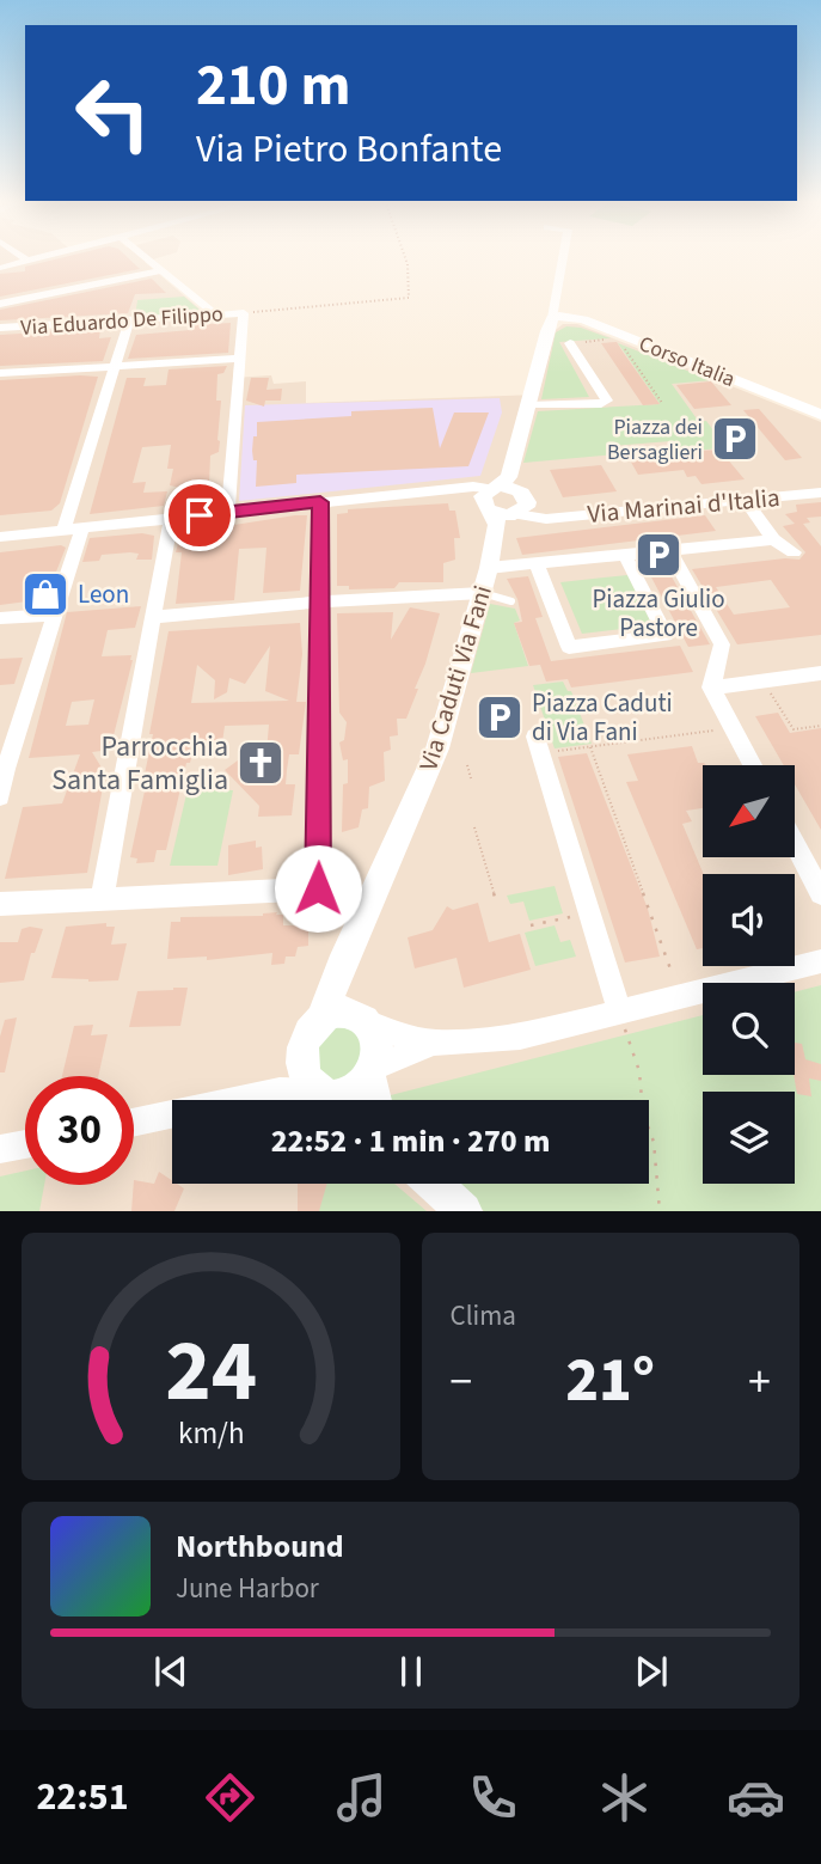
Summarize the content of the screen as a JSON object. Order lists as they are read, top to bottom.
{
  "streets": {
    "street": [
      "Via Eduardo De Filippo",
      "Corso Italia",
      "Via Marinai d'Italia",
      "Via Caduti Via Fani"
    ]
  },
  "crossings": [
    ["Corso Italia", "Via Caduti Via Fani"],
    ["Via Marinai d'Italia", "Via Caduti Via Fani"]
  ],
  "places": {
    "parking": ["Piazza dei Bersaglieri", "Piazza Giulio Pastore", "Piazza Caduti di Via Fani"],
    "shop": ["Leon"],
    "church": ["Parrocchia Santa Famiglia"]
  },
  "north": "bottom left",
  "page": {
    "turn": ["210 m", "Via Pietro Bonfante"],
    "limit": "30",
    "trip": "22:52 · 1 min · 270 m",
    "tile": "Clima",
    "heat": ["−", "21°", "+"],
    "song": ["Northbound", "June Harbor"],
    "tabs": "22:51",
    "gauge": ["24", "km/h"]
  }
}
